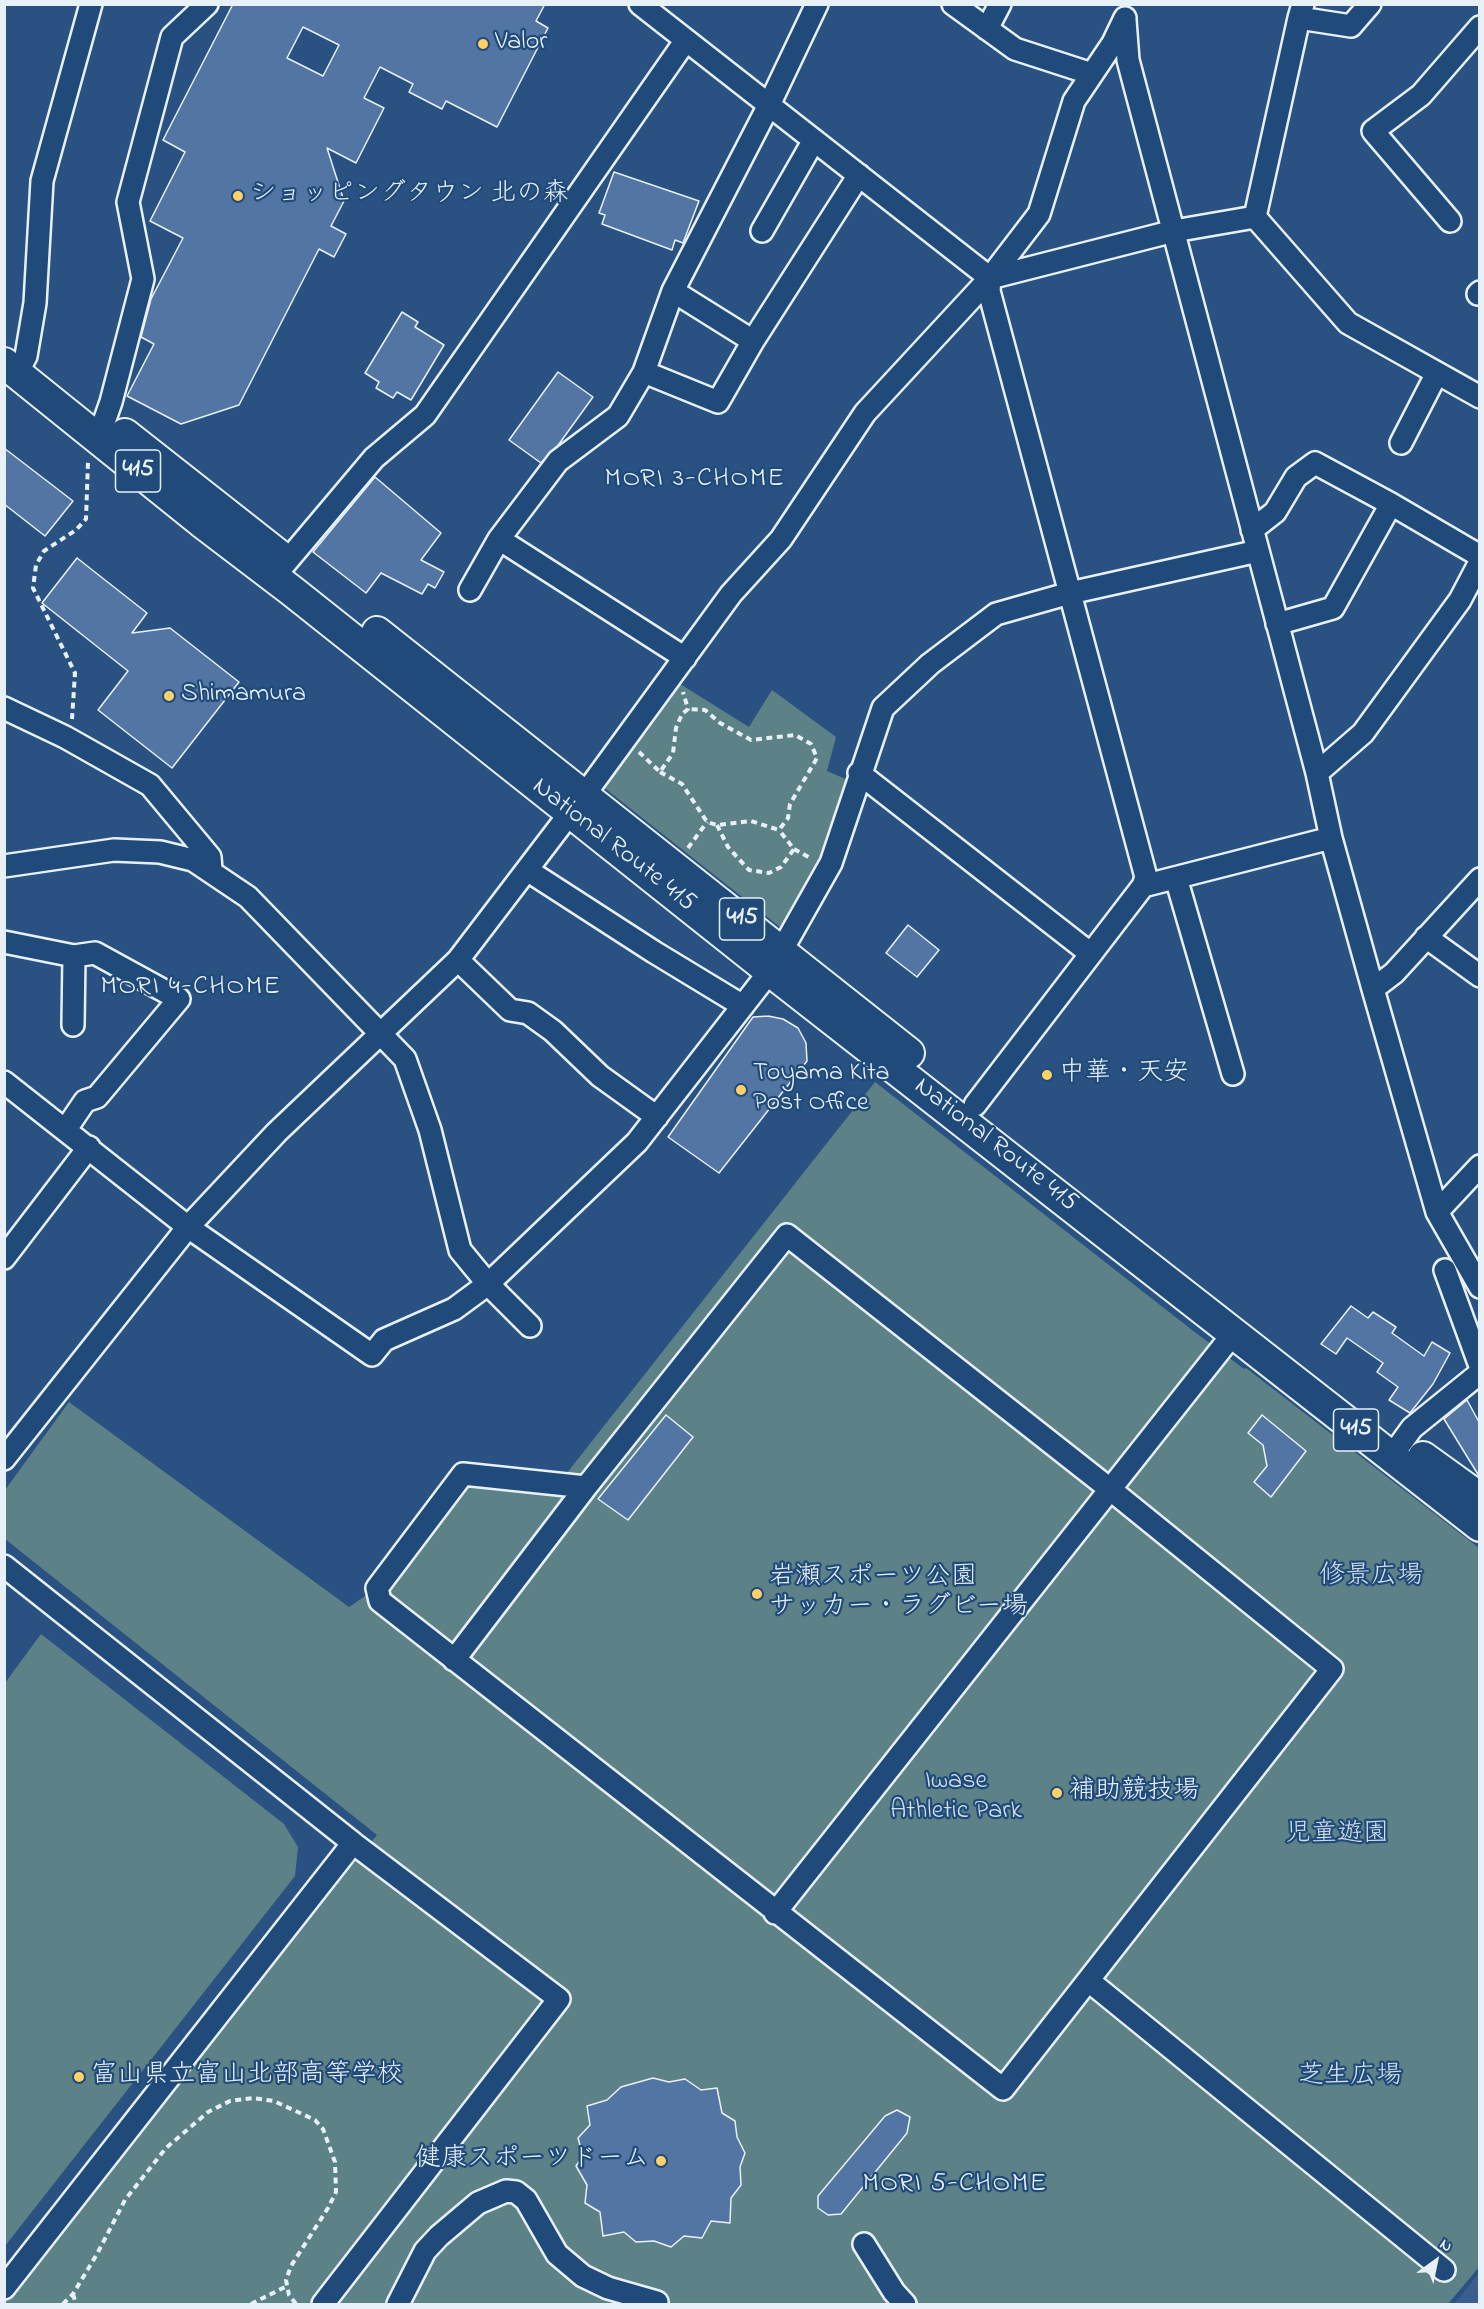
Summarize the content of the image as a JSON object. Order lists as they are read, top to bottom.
{
  "streets": {
    "highway": ["415", "National Route 415"]
  },
  "districts": ["MORI 3-CHOME", "MORI 4-CHOME", "MORI 5-CHOME"],
  "parks": [
    "修景広場",
    "Iwase Athletic Park",
    "児童遊園",
    "芝生広場"
  ],
  "places": [
    "Valor",
    "ショッピングタウン 北の森",
    "Shimamura",
    "中華・天安",
    "Toyama Kita Post Office",
    "岩瀬スポーツ公園 サッカー・ラグビー場",
    "補助競技場",
    "富山県立富山北部高等学校",
    "健康スポーツドーム"
  ],
  "north": "top right"
}
